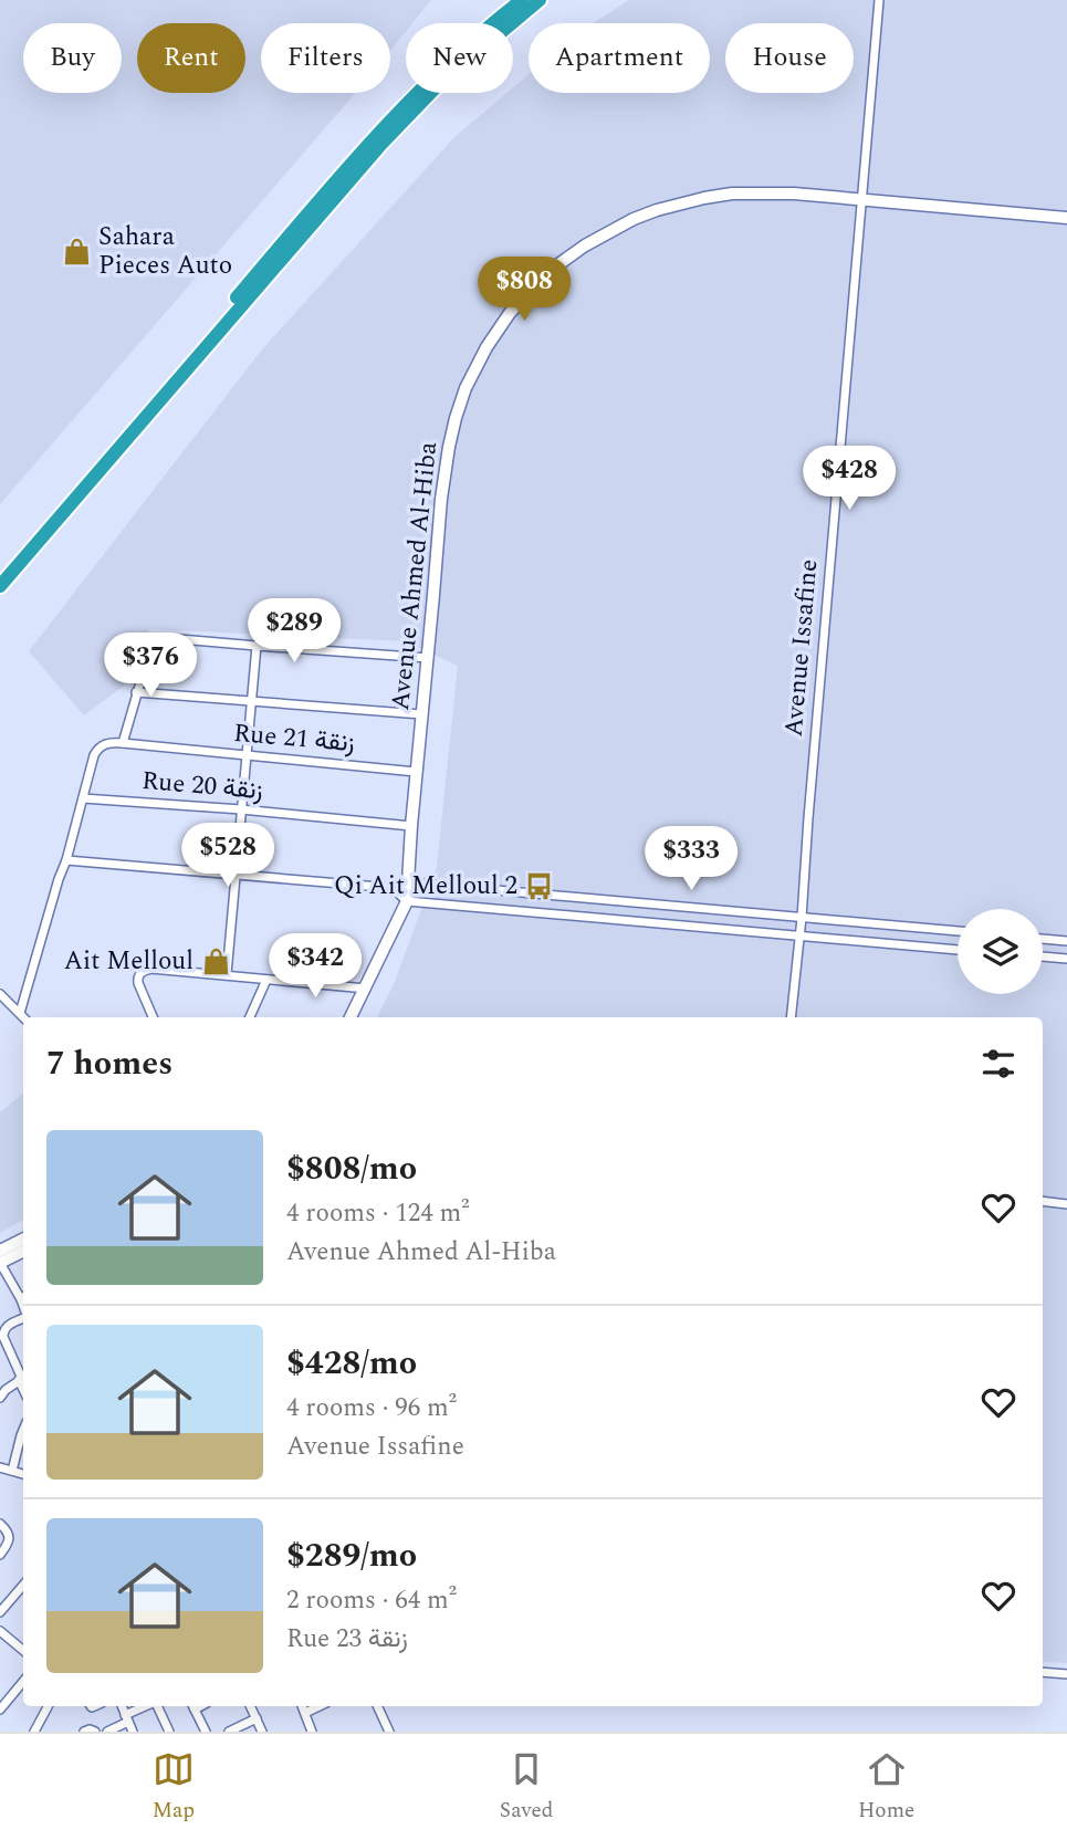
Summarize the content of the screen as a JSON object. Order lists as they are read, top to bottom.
{
  "streets": {
    "street": [
      "Avenue Ahmed Al-Hiba",
      "Avenue Issafine",
      "Rue 21 زنقة",
      "Rue 20 زنقة"
    ]
  },
  "crossings": [
    ["Avenue Ahmed Al-Hiba", "Avenue Issafine"],
    ["Avenue Ahmed Al-Hiba", "Rue 21 زنقة"],
    ["Avenue Ahmed Al-Hiba", "Rue 20 زنقة"]
  ],
  "places": {
    "shop": ["Sahara Pieces Auto", "Ait Melloul"],
    "bus stop": ["Qi Ait Melloul 2"]
  },
  "page": {
    "chip": [
      "Buy",
      "Rent",
      "Filters",
      "New",
      "Apartment",
      "House"
    ],
    "price": [
      "$808",
      "$428",
      "$289",
      "$376",
      "$528",
      "$333",
      "$342"
    ],
    "heading": "7 homes",
    "list": [
      {
        "name": "$808/mo",
        "note": "4 rooms · 124 m² · Avenue Ahmed Al-Hiba"
      },
      {
        "name": "$428/mo",
        "note": "4 rooms · 96 m² · Avenue Issafine"
      },
      {
        "name": "$289/mo",
        "note": "2 rooms · 64 m² · Rue 23 زنقة"
      }
    ],
    "tabs": ["Map", "Saved", "Home"]
  }
}
